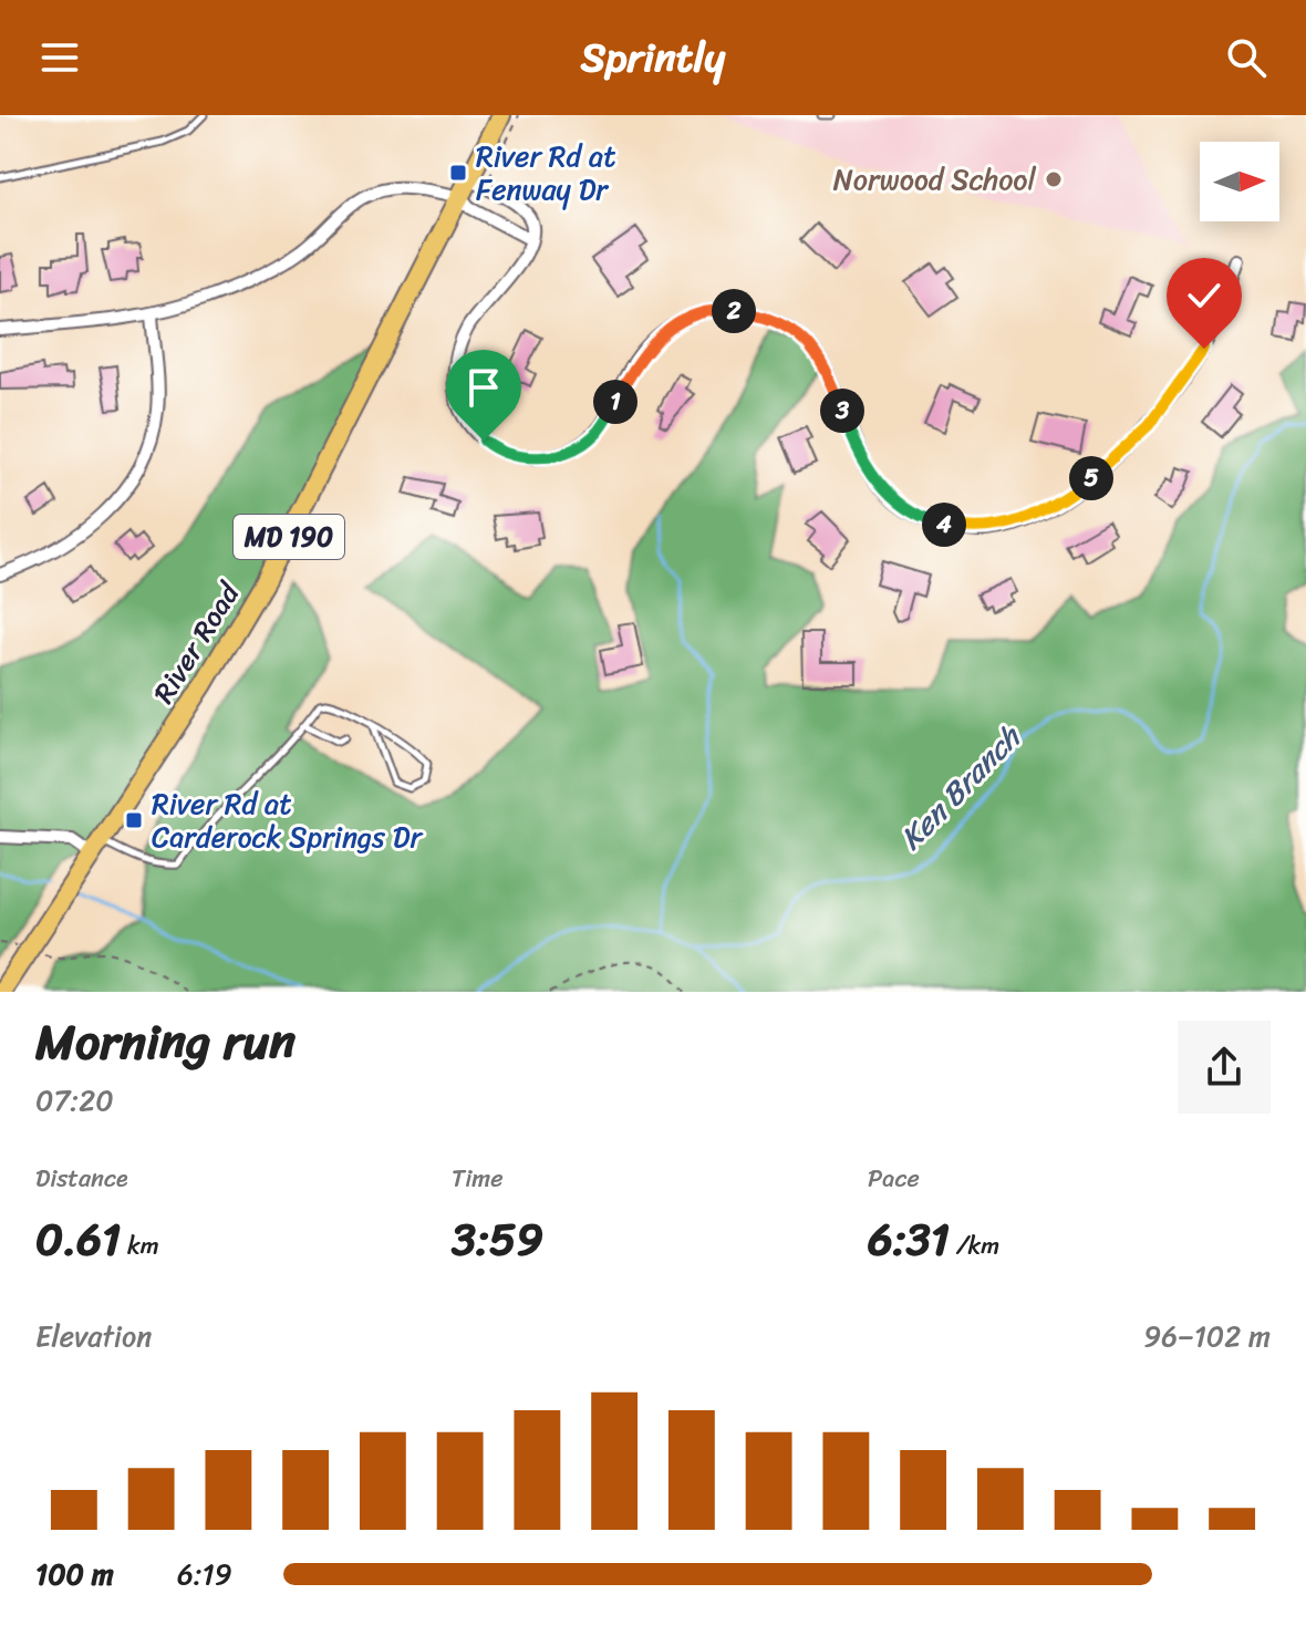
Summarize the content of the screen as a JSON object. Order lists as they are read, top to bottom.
{
  "streets": {
    "main road": ["MD 190", "River Road"]
  },
  "water": ["Ken Branch"],
  "places": {
    "transit": ["River Rd at Fenway Dr", "River Rd at Carderock Springs Dr"],
    "other": ["Norwood School"]
  },
  "north": "right",
  "page": {
    "header": "Sprintly",
    "pins": [
      "2",
      "1",
      "3",
      "5",
      "4"
    ],
    "heading": ["Morning run", "07:20"],
    "stats": [
      ["Distance", "0.61 km"],
      ["Time", "3:59"],
      ["Pace", "6:31 /km"]
    ],
    "chart": ["Elevation", "96–102 m"],
    "list": [
      {
        "name": "100 m",
        "note": "6:19"
      }
    ]
  }
}
